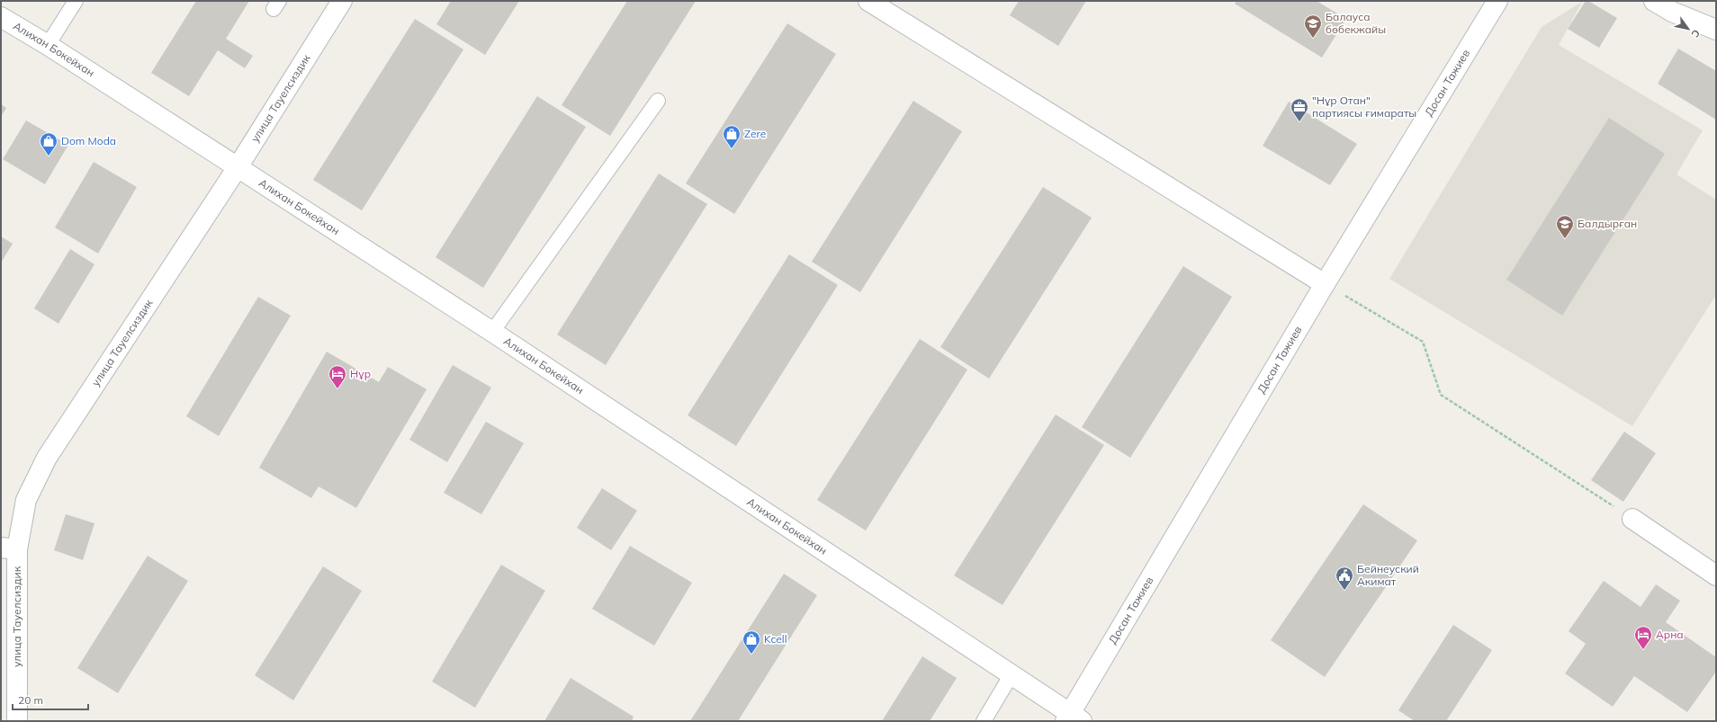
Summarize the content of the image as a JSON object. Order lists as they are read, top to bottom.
{
  "streets": {
    "street": ["Алихан Бокейхан", "Досан Тажиев", "улица Тауелсиздик"]
  },
  "crossings": [
    ["Алихан Бокейхан", "Досан Тажиев"],
    ["Алихан Бокейхан", "улица Тауелсиздик"]
  ],
  "places": {
    "school or university": ["Балауса бөбекжайы", "Балдырған"],
    "office": ["\"Нұр Отан\" партиясы ғимараты"],
    "shop": ["Zere", "Dom Moda", "Kcell"],
    "hotel": ["Нұр", "Арна"],
    "public building": ["Бейнеуский Акимат"]
  },
  "scale_bar": "20 m",
  "north": "bottom right"
}
